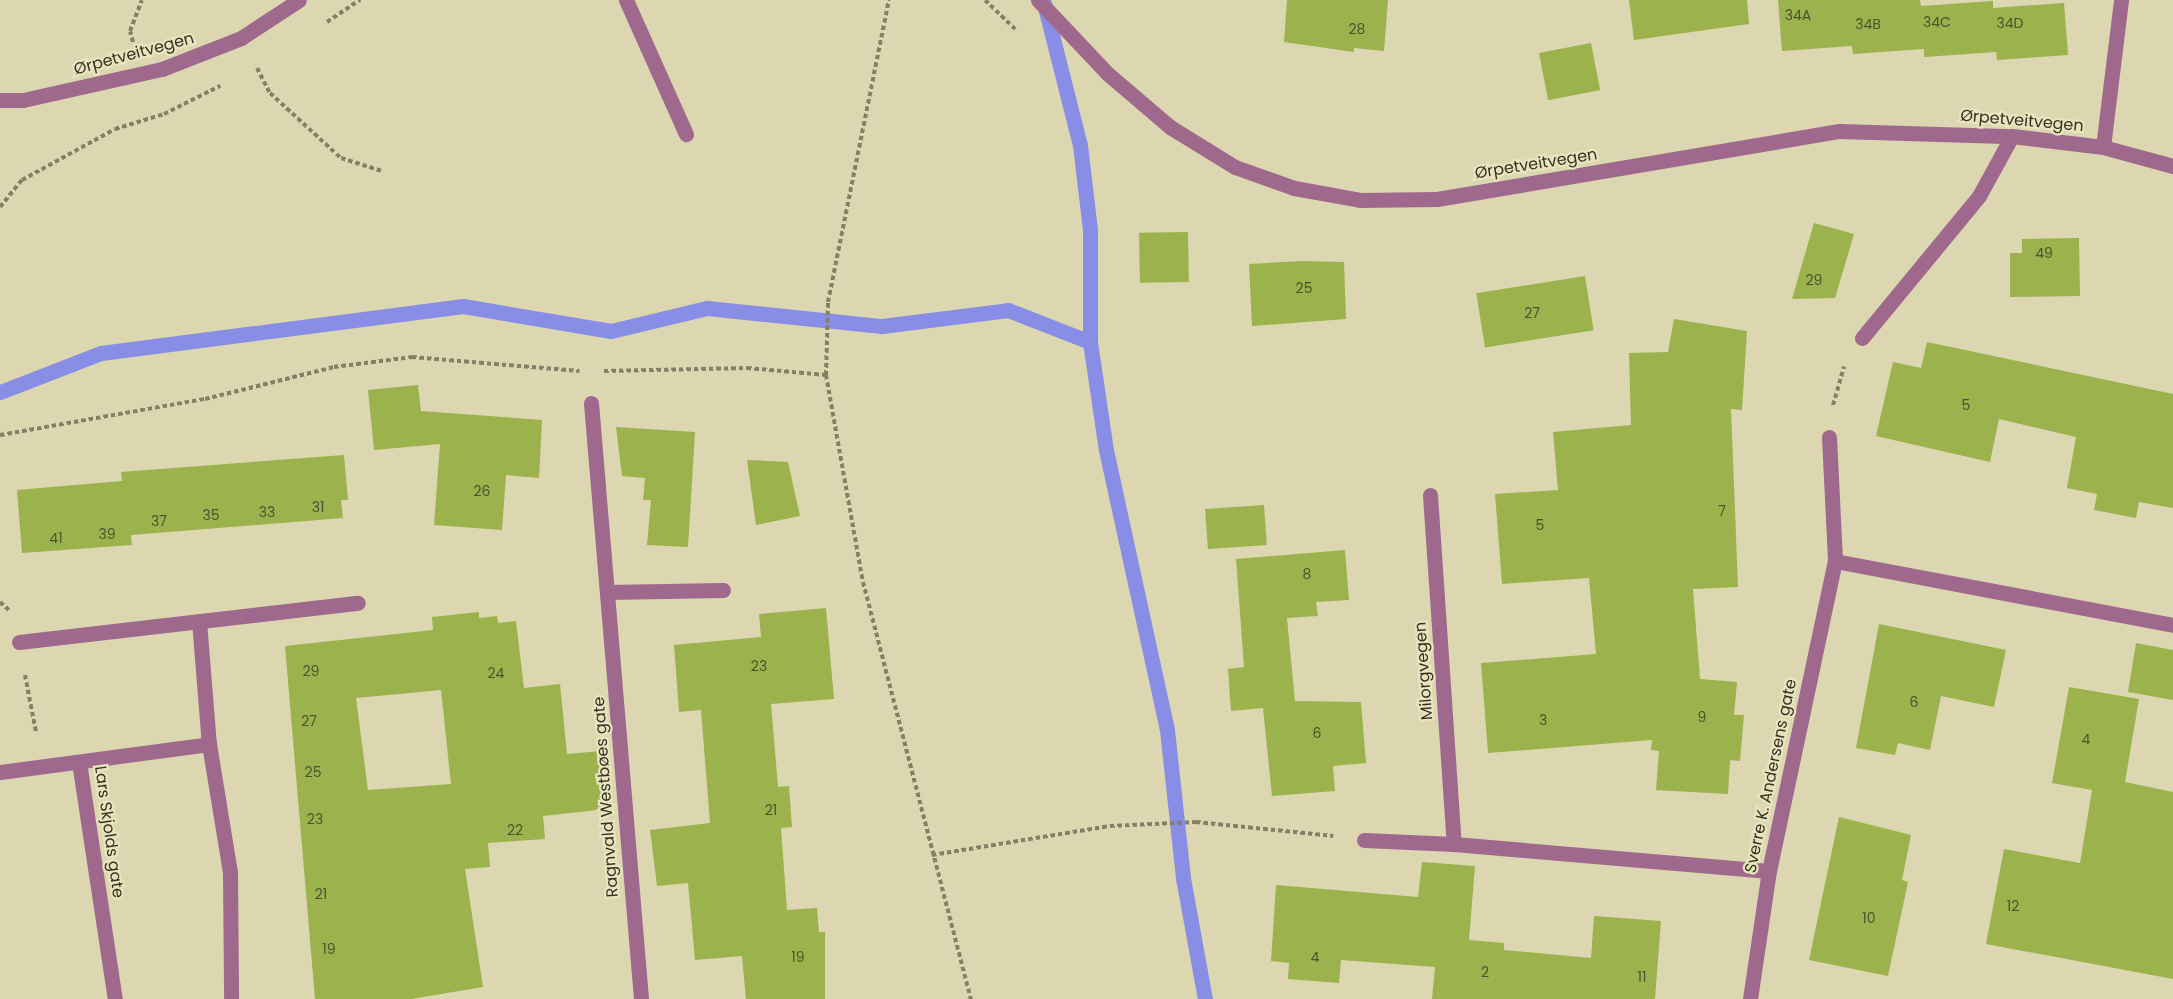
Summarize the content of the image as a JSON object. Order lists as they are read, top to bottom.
{
  "streets": {
    "street": [
      "Ørpetveitvegen",
      "Milorgvegen",
      "Sverre K. Andersens gate",
      "Ragnvald Westbøes gate",
      "Lars Skjolds gate"
    ]
  },
  "house_numbers": [
    "34A",
    "34C",
    "34D",
    "34B",
    "28",
    "49",
    "29",
    "25",
    "27",
    "5",
    "26",
    "31",
    "7",
    "33",
    "35",
    "37",
    "5",
    "39",
    "41",
    "8",
    "23",
    "29",
    "24",
    "6",
    "9",
    "3",
    "27",
    "6",
    "4",
    "25",
    "21",
    "23",
    "22",
    "21",
    "12",
    "10",
    "19",
    "19",
    "4",
    "2",
    "11"
  ]
}
